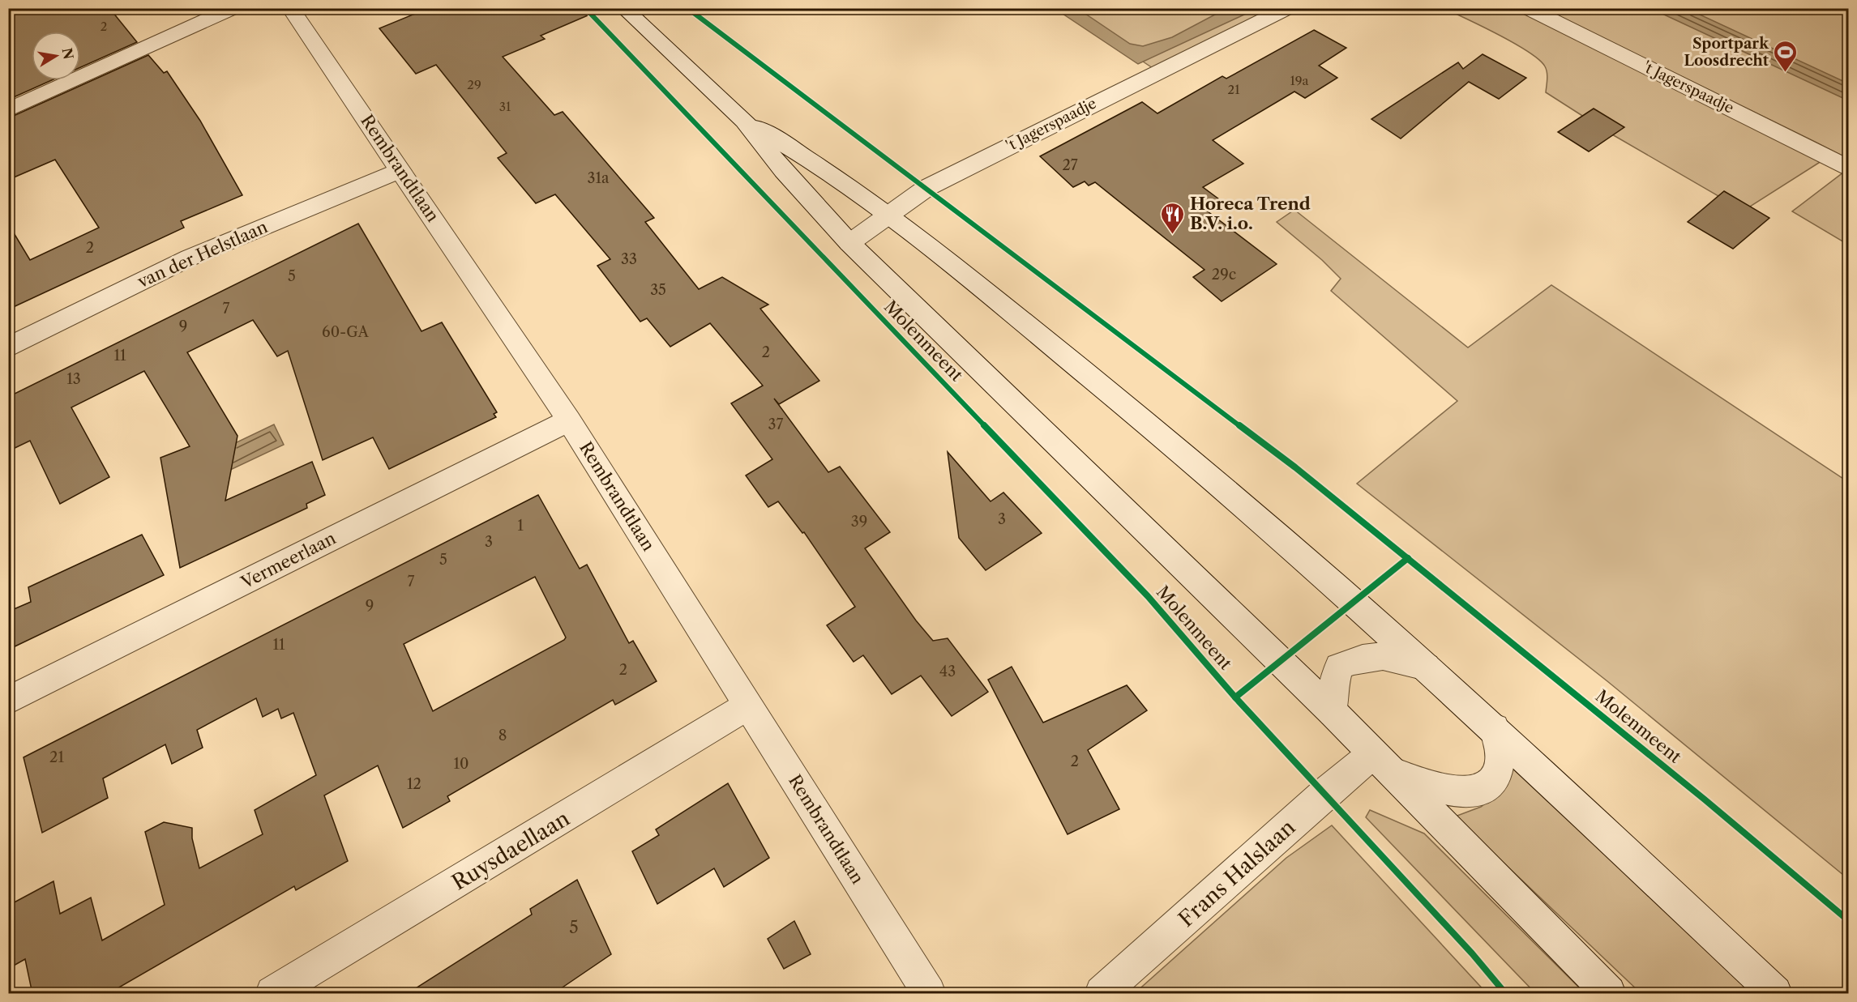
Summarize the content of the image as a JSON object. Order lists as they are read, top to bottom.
{
  "streets": {
    "street": [
      "'t Jagerspaadje",
      "Rembrandtlaan",
      "van der Helstlaan",
      "Molenmeent",
      "Vermeerlaan",
      "Ruysdaellaan",
      "Frans Halslaan"
    ]
  },
  "crossings": [
    ["'t Jagerspaadje", "Molenmeent"],
    ["Rembrandtlaan", "van der Helstlaan"],
    ["Rembrandtlaan", "Vermeerlaan"],
    ["Rembrandtlaan", "Ruysdaellaan"],
    ["Molenmeent", "Frans Halslaan"]
  ],
  "places": {
    "sports": ["Sportpark Loosdrecht"],
    "restaurant": ["Horeca Trend B.V. i.o."]
  },
  "house_numbers": [
    "2",
    "19a",
    "29",
    "21",
    "31",
    "27",
    "31a",
    "2",
    "33",
    "29c",
    "5",
    "35",
    "7",
    "9",
    "60-GA",
    "2",
    "11",
    "13",
    "37",
    "3",
    "39",
    "1",
    "3",
    "5",
    "7",
    "9",
    "11",
    "2",
    "43",
    "8",
    "21",
    "2",
    "10",
    "12",
    "5"
  ],
  "north": "right"
}
